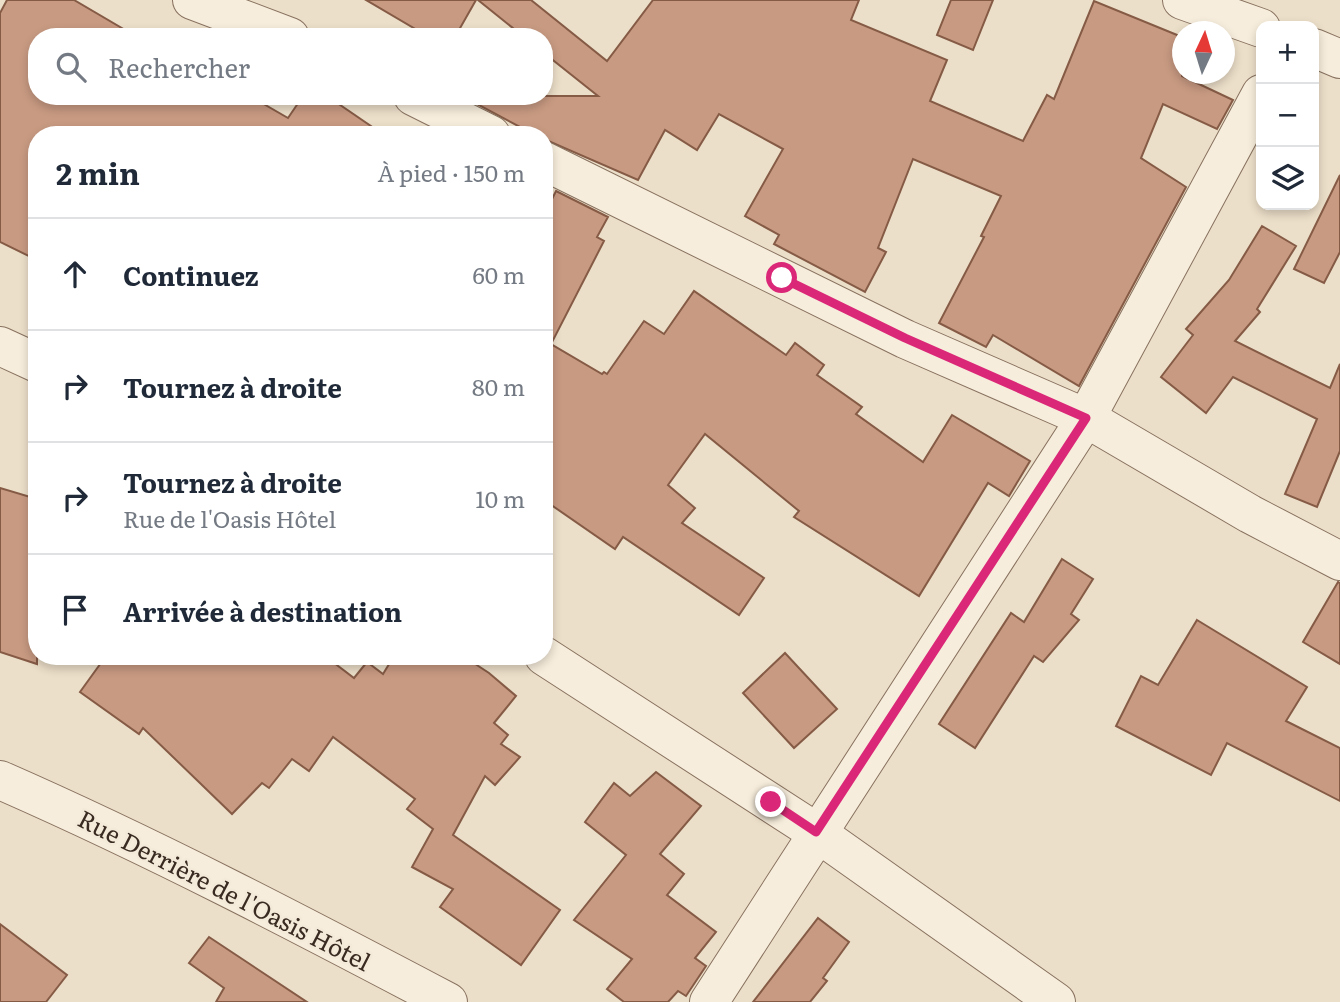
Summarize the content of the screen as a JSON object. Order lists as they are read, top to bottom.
{
  "streets": {
    "street": ["Rue Derrière de l'Oasis Hôtel"]
  },
  "north": "top",
  "page": {
    "map_buttons": ["+", "−"],
    "search": "Rechercher",
    "heading": ["2 min", "À pied · 150 m"],
    "list": [
      ["Continuez", "60 m"],
      ["Tournez à droite", "80 m"],
      ["Tournez à droite", "Rue de l'Oasis Hôtel", "10 m"],
      "Arrivée à destination"
    ]
  }
}
